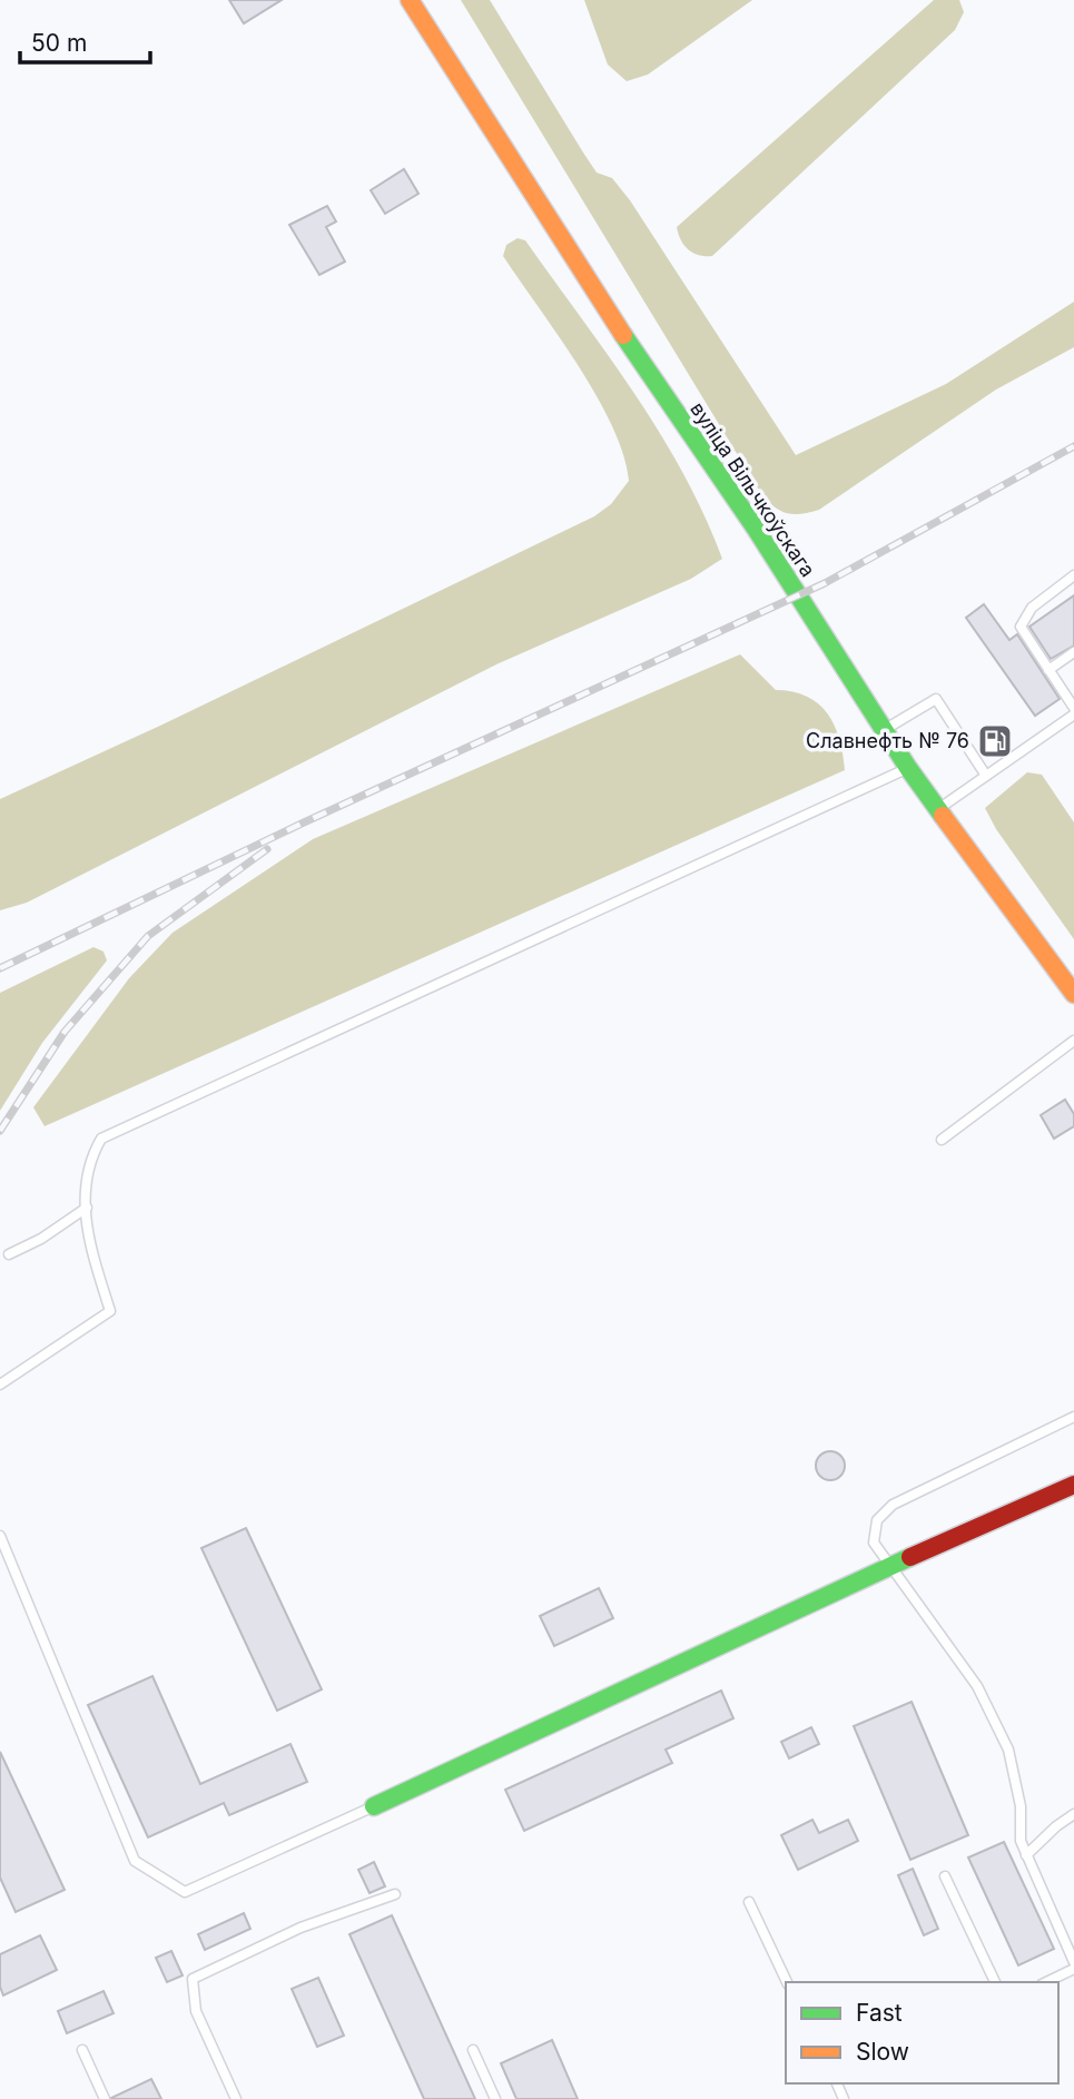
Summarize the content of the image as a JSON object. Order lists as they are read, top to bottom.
{
  "streets": {
    "main road": ["вуліца Вільчкоўскага"]
  },
  "places": {
    "fuel station": ["Славнефть № 76"]
  },
  "legend": ["Fast", "Slow"],
  "scale_bar": "50 m"
}
